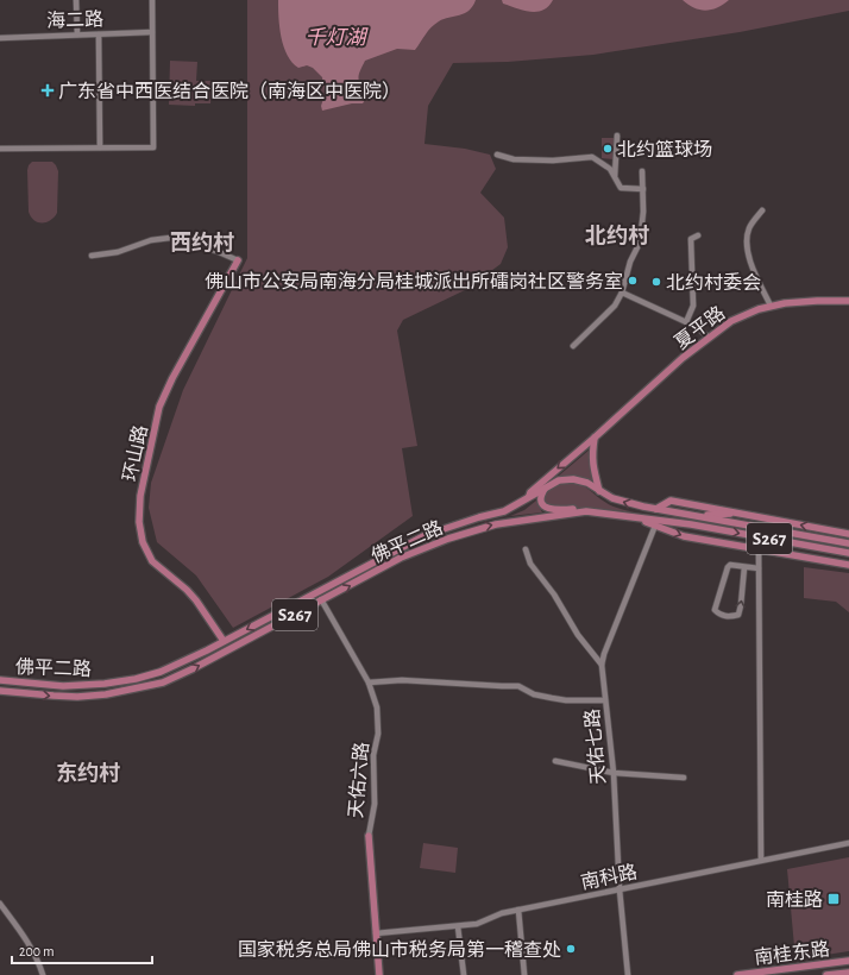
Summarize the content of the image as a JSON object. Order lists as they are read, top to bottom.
{
  "streets": {
    "main road": [
      "夏平路",
      "环山路",
      "S267",
      "佛平二路",
      "天佑六路",
      "南桂东路"
    ],
    "street": ["海二路", "天佑七路", "南科路"]
  },
  "crossings": [
    ["夏平路", "佛平二路"],
    ["环山路", "佛平二路"],
    ["S267", "佛平二路"],
    ["佛平二路", "天佑六路"],
    ["天佑七路", "南科路"],
    ["天佑六路", "南科路"]
  ],
  "districts": ["北约村", "西约村", "东约村"],
  "water": ["千灯湖"],
  "places": {
    "health": ["广东省中西医结合医院（南海区中医院）"],
    "other": [
      "北约篮球场",
      "佛山市公安局南海分局桂城派出所礌岗社区警务室",
      "北约村委会",
      "国家税务总局佛山市税务局第一稽查处"
    ],
    "transit": ["南桂路"]
  },
  "scale_bar": "200 m"
}
